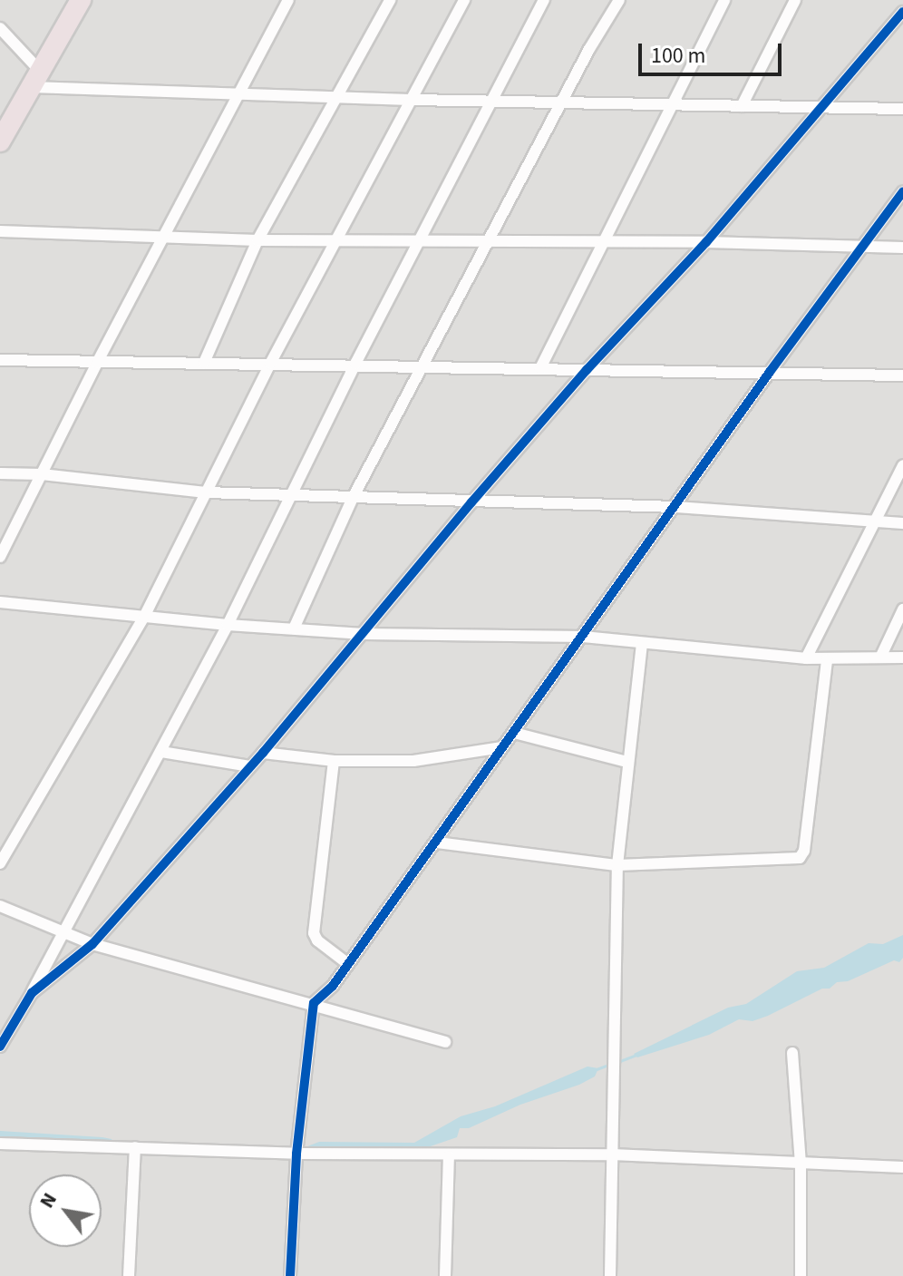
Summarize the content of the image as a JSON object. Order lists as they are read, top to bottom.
{
  "scale_bar": "100 m",
  "north": "top left"
}
